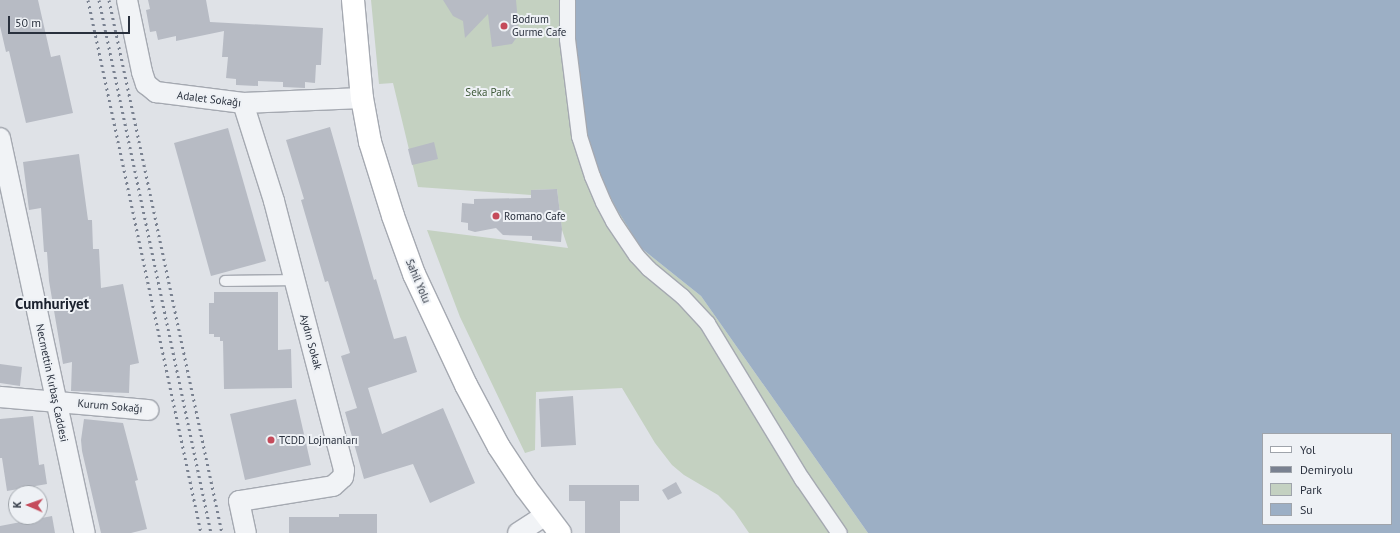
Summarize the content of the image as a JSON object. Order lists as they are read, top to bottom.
{
  "streets": {
    "main road": ["Sahil Yolu"],
    "street": [
      "Adalet Sokağı",
      "Aydın Sokak",
      "Necmettin Kırbaş Caddesi",
      "Kurum Sokağı"
    ]
  },
  "crossings": [
    ["Adalet Sokağı", "Sahil Yolu"],
    ["Adalet Sokağı", "Aydın Sokak"],
    ["Necmettin Kırbaş Caddesi", "Kurum Sokağı"]
  ],
  "districts": ["Cumhuriyet"],
  "parks": ["Seka Park"],
  "places": ["Bodrum Gurme Cafe", "Romano Cafe", "TCDD Lojmanları"],
  "legend": [
    "Yol",
    "Demiryolu",
    "Park",
    "Su"
  ],
  "scale_bar": "50 m",
  "north": "left"
}
